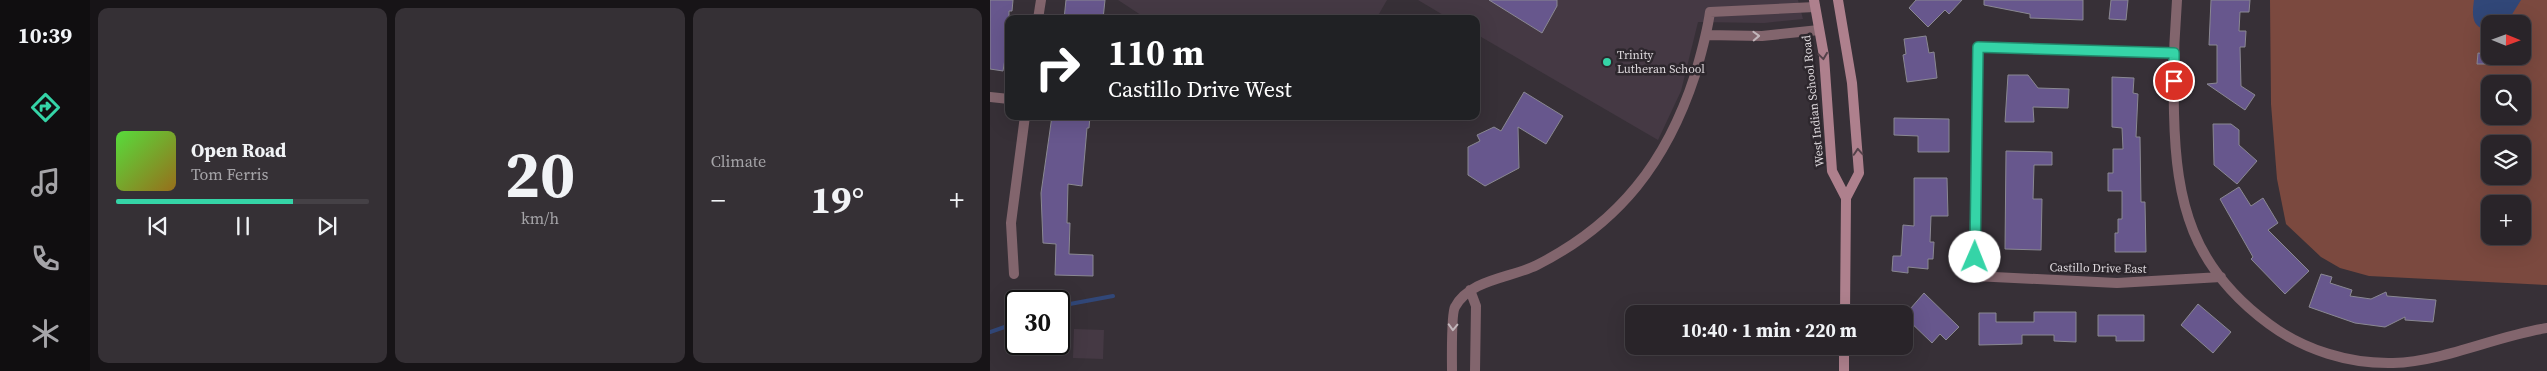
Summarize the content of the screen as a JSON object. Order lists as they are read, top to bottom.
{
  "streets": {
    "main road": ["West Indian School Road"],
    "street": ["Castillo Drive East"]
  },
  "places": ["Trinity Lutheran School"],
  "north": "right",
  "page": {
    "tabs": "10:39",
    "tile": [
      ["20", "km/h"],
      "Climate"
    ],
    "map_buttons": "+",
    "turn": ["110 m", "Castillo Drive West"],
    "song": ["Open Road", "Tom Ferris"],
    "heat": ["−", "19°", "+"],
    "limit": "30",
    "trip": "10:40 · 1 min · 220 m"
  }
}
